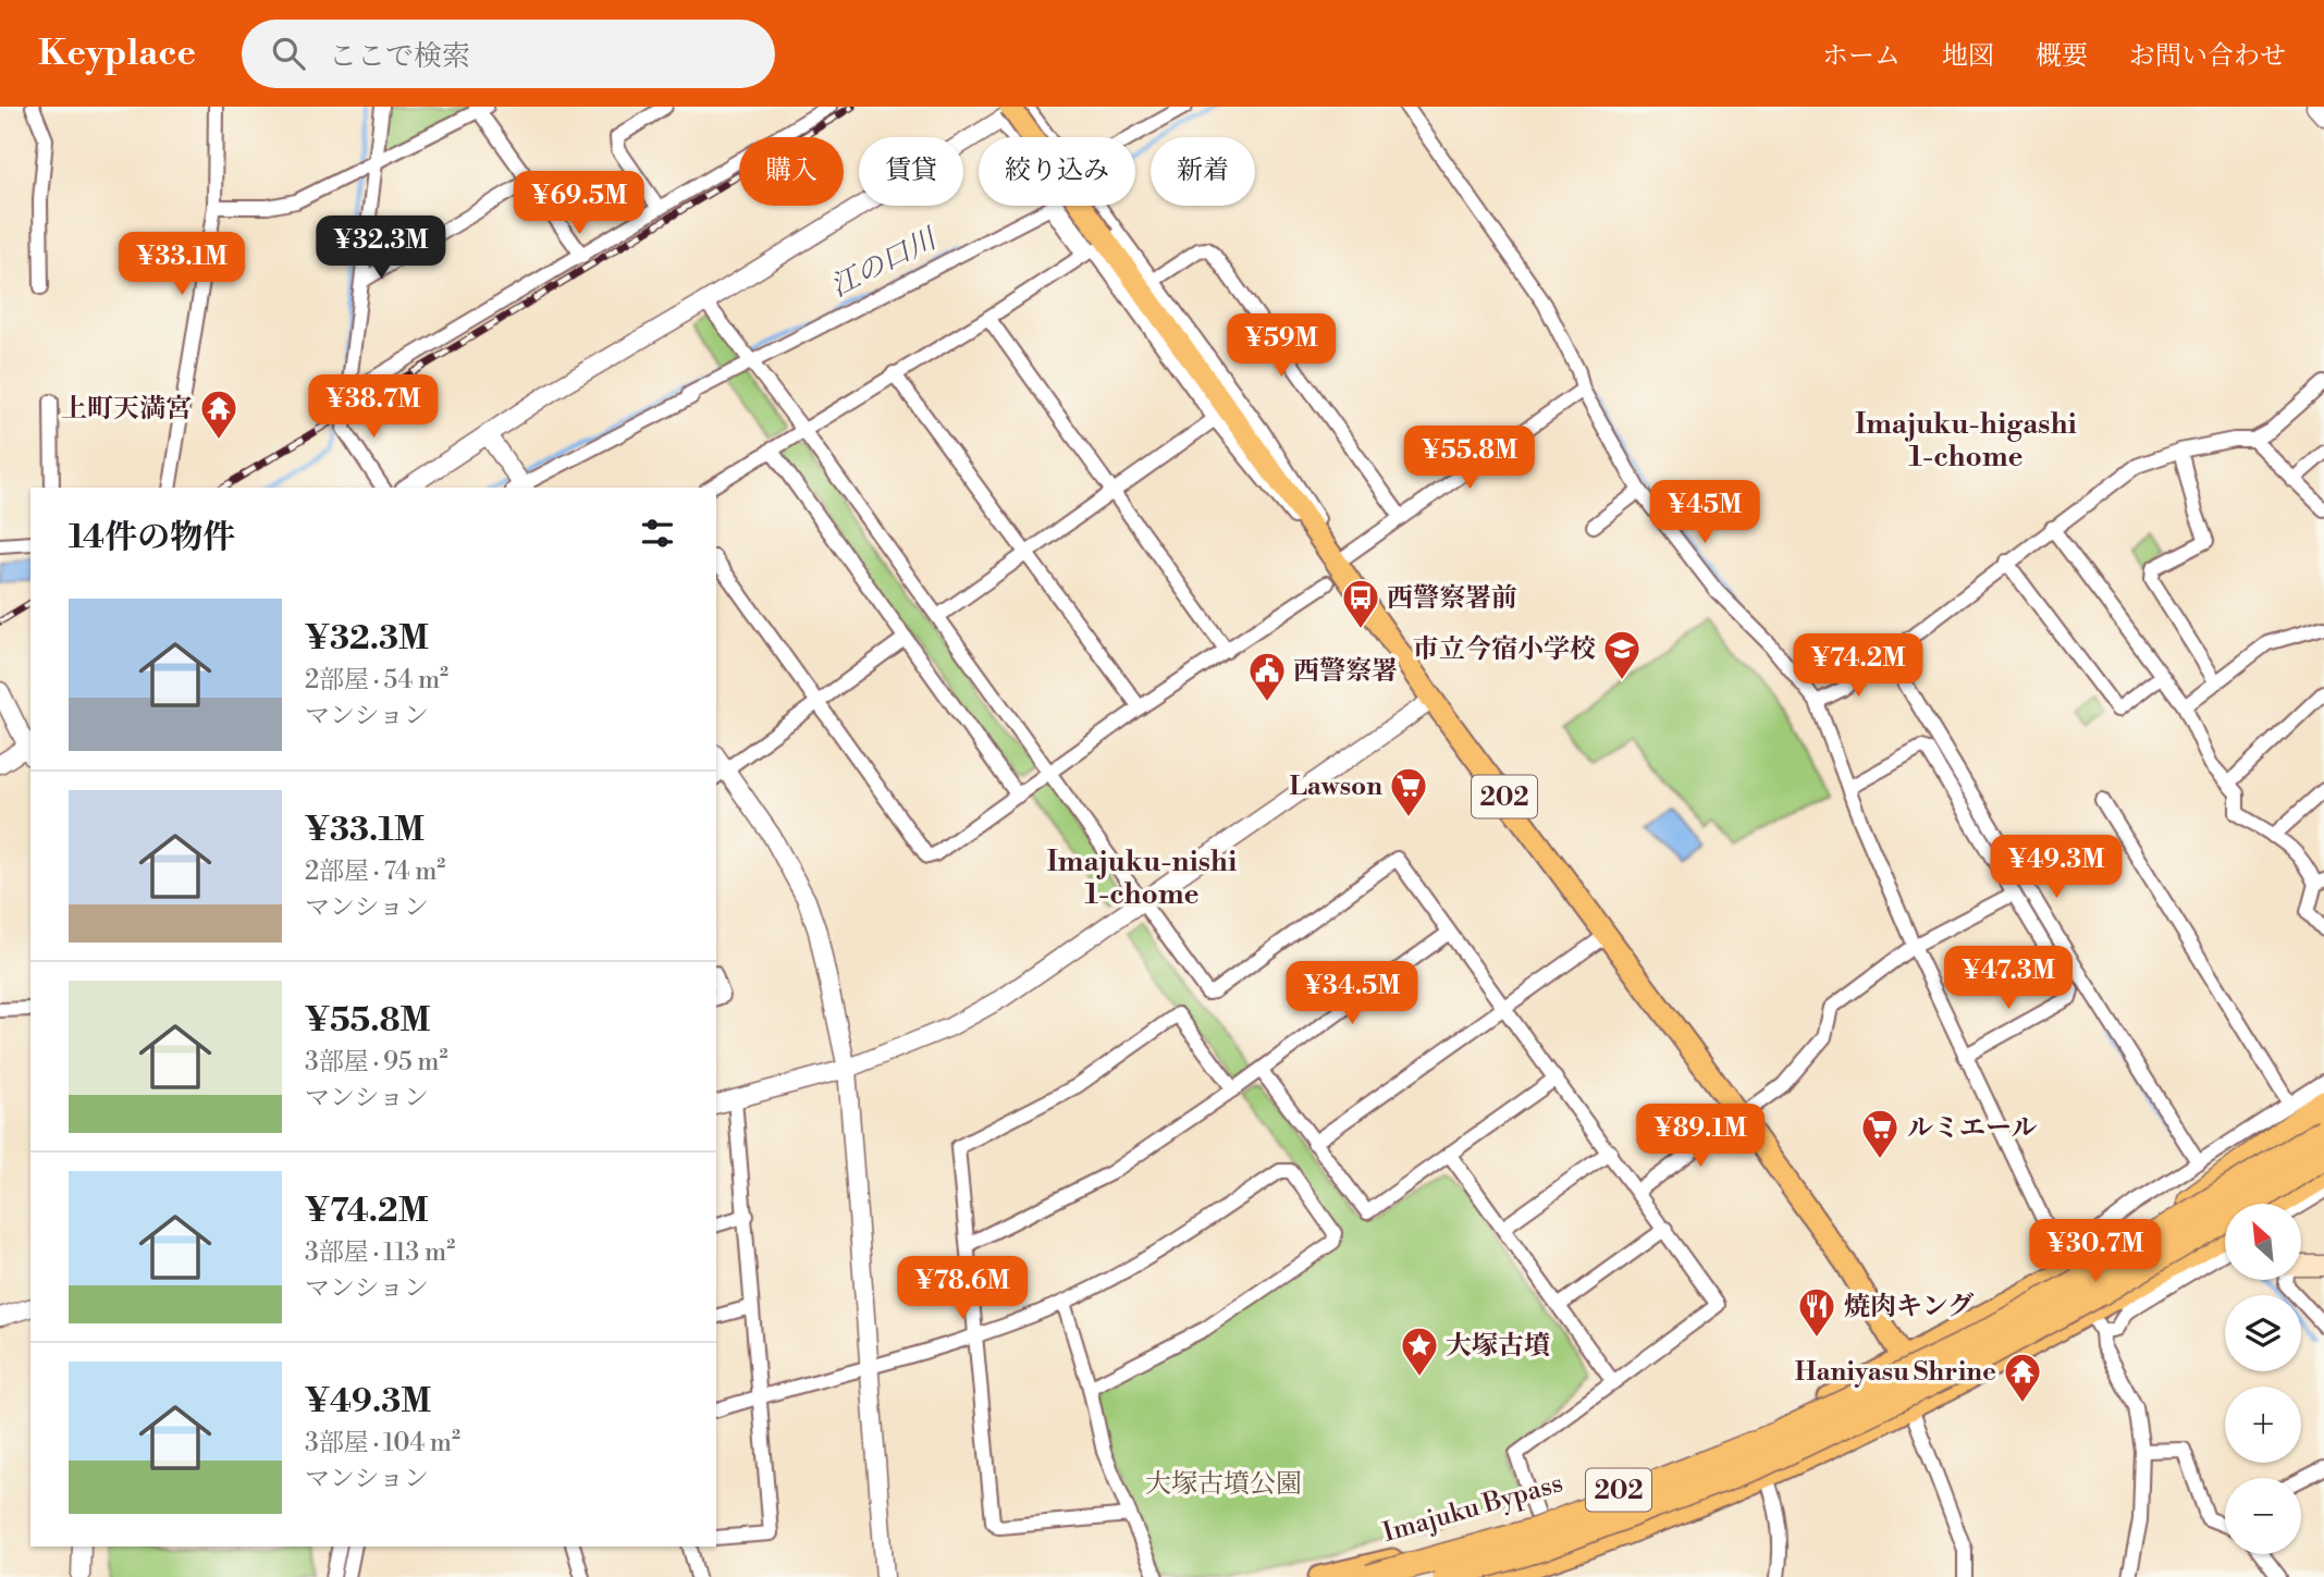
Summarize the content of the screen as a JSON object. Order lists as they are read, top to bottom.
{
  "streets": {
    "highway": ["202", "Imajuku Bypass"]
  },
  "crossings": [
    ["202", "Imajuku Bypass"]
  ],
  "districts": ["Imajuku-higashi 1-chome", "Imajuku-nishi 1-chome"],
  "water": ["江の口川"],
  "parks": ["大塚古墳公園"],
  "places": {
    "temple": ["上町天満宮", "Haniyasu Shrine"],
    "bus stop": ["西警察署前"],
    "school or university": ["市立今宿小学校"],
    "public building": ["西警察署"],
    "supermarket": ["Lawson", "ルミエール"],
    "restaurant": ["焼肉キング"],
    "place": ["大塚古墳"]
  },
  "north": "top left",
  "page": {
    "header": "Keyplace",
    "search": "ここで検索",
    "nav": [
      "ホーム",
      "地図",
      "概要",
      "お問い合わせ"
    ],
    "chip": [
      "購入",
      "賃貸",
      "絞り込み",
      "新着"
    ],
    "price": [
      "¥69.5M",
      "¥32.3M",
      "¥33.1M",
      "¥59M",
      "¥38.7M",
      "¥55.8M",
      "¥45M",
      "¥74.2M",
      "¥49.3M",
      "¥47.3M",
      "¥34.5M",
      "¥89.1M",
      "¥30.7M",
      "¥78.6M"
    ],
    "heading": "14件の物件",
    "list": [
      {
        "name": "¥32.3M",
        "note": "2部屋 · 54 m² · マンション"
      },
      {
        "name": "¥33.1M",
        "note": "2部屋 · 74 m² · マンション"
      },
      {
        "name": "¥55.8M",
        "note": "3部屋 · 95 m² · マンション"
      },
      {
        "name": "¥74.2M",
        "note": "3部屋 · 113 m² · マンション"
      },
      {
        "name": "¥49.3M",
        "note": "3部屋 · 104 m² · マンション"
      }
    ],
    "map_buttons": ["+", "−"]
  }
}
